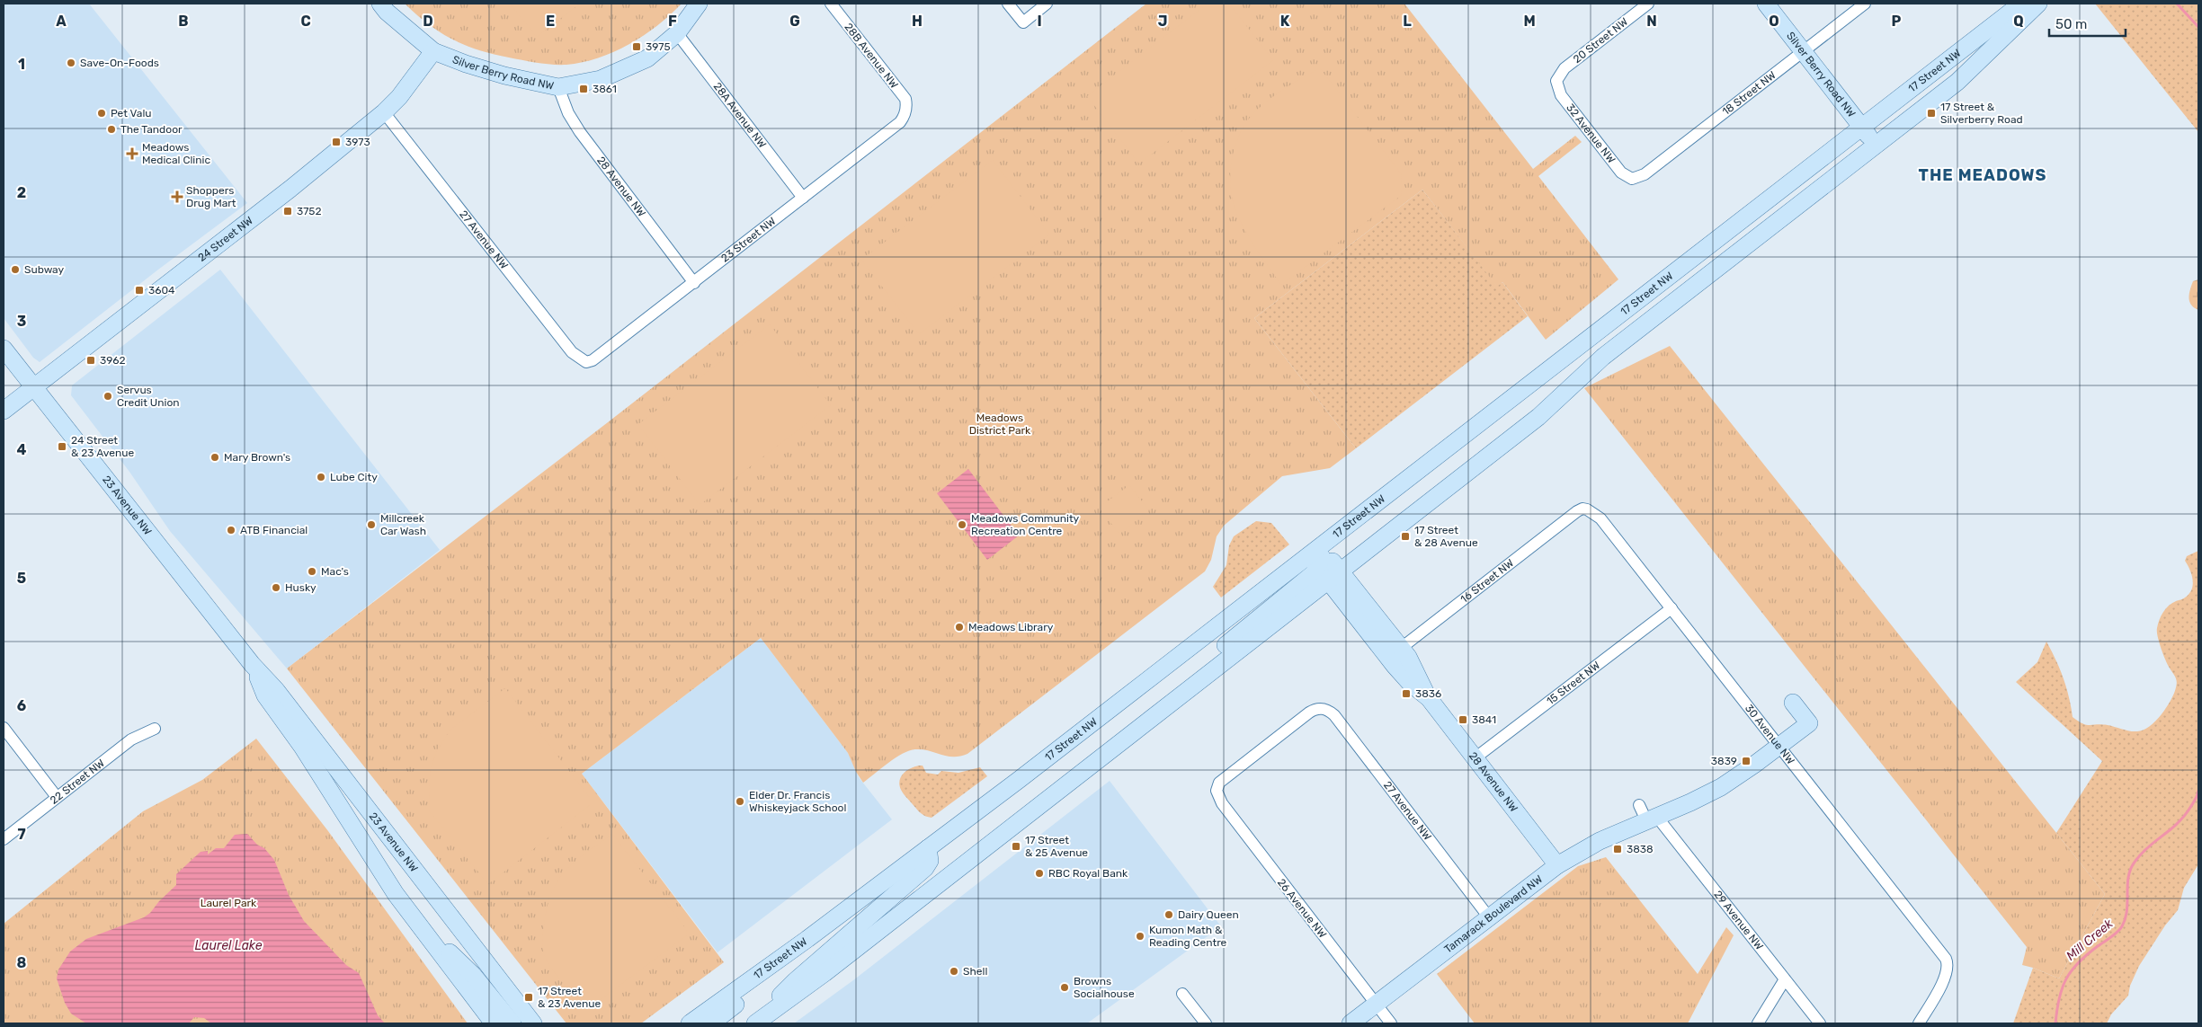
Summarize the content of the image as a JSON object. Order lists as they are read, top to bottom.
{
  "streets": {
    "main road": [
      "17 Street NW",
      "Silver Berry Road NW",
      "28 Avenue NW",
      "24 Street NW",
      "23 Avenue NW",
      "Tamarack Boulevard NW"
    ],
    "street": [
      "20 Street NW",
      "28B Avenue NW",
      "18 Street NW",
      "28A Avenue NW",
      "32 Avenue NW",
      "27 Avenue NW",
      "23 Street NW",
      "16 Street NW",
      "15 Street NW",
      "30 Avenue NW",
      "22 Street NW",
      "26 Avenue NW",
      "29 Avenue NW"
    ]
  },
  "crossings": [
    ["20 Street NW", "32 Avenue NW"],
    ["28B Avenue NW", "23 Street NW"],
    ["17 Street NW", "Silver Berry Road NW"],
    ["17 Street NW", "28 Avenue NW"],
    ["Silver Berry Road NW", "18 Street NW"],
    ["Silver Berry Road NW", "28A Avenue NW"],
    ["Silver Berry Road NW", "28 Avenue NW"],
    ["Silver Berry Road NW", "24 Street NW"],
    ["18 Street NW", "32 Avenue NW"],
    ["28A Avenue NW", "23 Street NW"],
    ["28 Avenue NW", "23 Street NW"],
    ["28 Avenue NW", "16 Street NW"],
    ["28 Avenue NW", "15 Street NW"],
    ["28 Avenue NW", "Tamarack Boulevard NW"],
    ["24 Street NW", "27 Avenue NW"],
    ["24 Street NW", "23 Avenue NW"],
    ["27 Avenue NW", "23 Street NW"],
    ["27 Avenue NW", "26 Avenue NW"],
    ["27 Avenue NW", "Tamarack Boulevard NW"],
    ["16 Street NW", "30 Avenue NW"],
    ["15 Street NW", "30 Avenue NW"],
    ["30 Avenue NW", "Tamarack Boulevard NW"],
    ["26 Avenue NW", "Tamarack Boulevard NW"],
    ["Tamarack Boulevard NW", "29 Avenue NW"]
  ],
  "districts": ["THE MEADOWS"],
  "water": ["Mill Creek", "Laurel Lake"],
  "parks": ["Meadows District Park", "Laurel Park"],
  "places": {
    "transit": [
      "3975",
      "3861",
      "17 Street & Silverberry Road",
      "3973",
      "3752",
      "3604",
      "3962",
      "24 Street & 23 Avenue",
      "17 Street & 28 Avenue",
      "3836",
      "3841",
      "3839",
      "17 Street & 25 Avenue",
      "3838",
      "17 Street & 23 Avenue"
    ],
    "other": [
      "Save-On-Foods",
      "Pet Valu",
      "The Tandoor",
      "Subway",
      "Servus Credit Union",
      "Mary Brown's",
      "Lube City",
      "Millcreek Car Wash",
      "Meadows Community Recreation Centre",
      "ATB Financial",
      "Mac's",
      "Husky",
      "Meadows Library",
      "Elder Dr. Francis Whiskeyjack School",
      "RBC Royal Bank",
      "Dairy Queen",
      "Kumon Math & Reading Centre",
      "Shell",
      "Browns Socialhouse"
    ],
    "health": ["Meadows Medical Clinic", "Shoppers Drug Mart"]
  },
  "scale_bar": "50 m",
  "grid": {
    "columns": [
      "A",
      "B",
      "C",
      "D",
      "E",
      "F",
      "G",
      "H",
      "I",
      "J",
      "K",
      "L",
      "M",
      "N",
      "O",
      "P",
      "Q"
    ],
    "rows": [
      "1",
      "2",
      "3",
      "4",
      "5",
      "6",
      "7",
      "8"
    ]
  }
}
